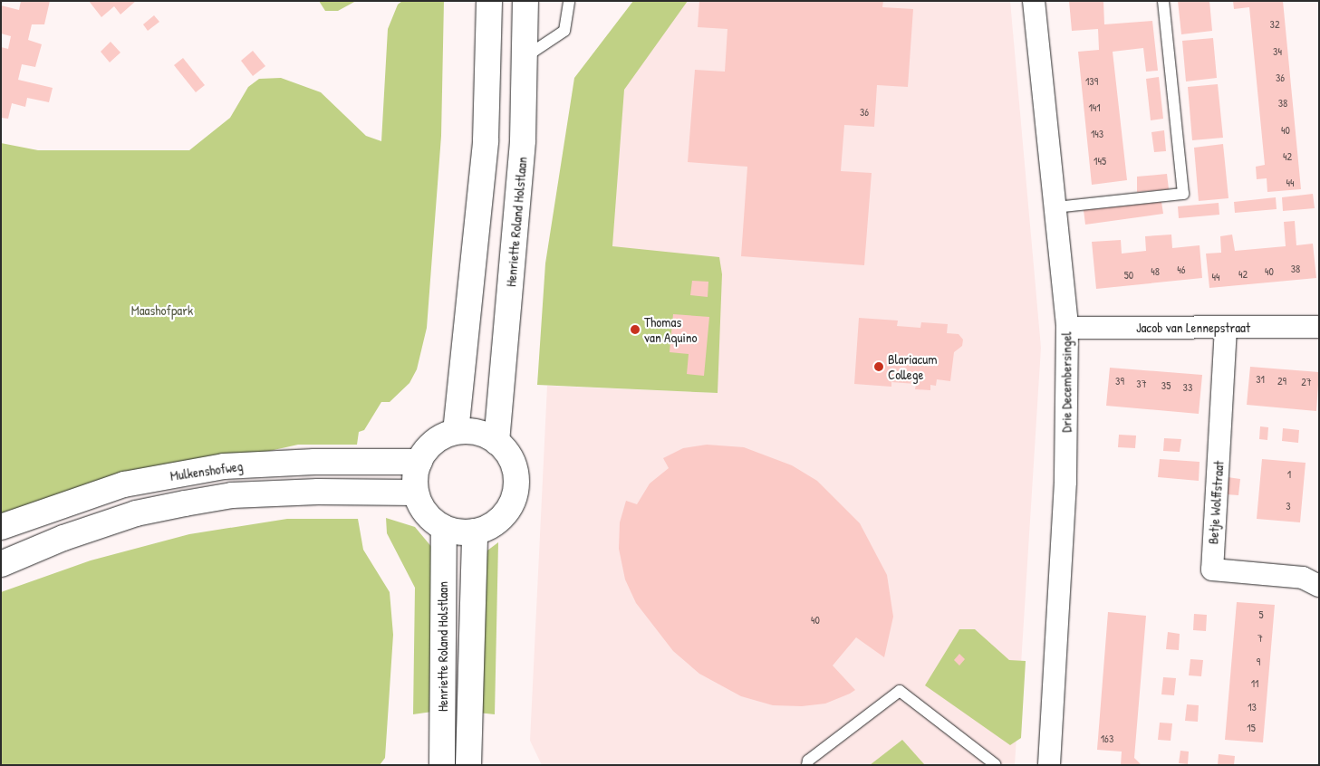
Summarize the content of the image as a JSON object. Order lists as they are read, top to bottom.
{
  "streets": {
    "street": [
      "Henriette Roland Holstlaan",
      "Jacob van Lennepstraat",
      "Drie Decembersingel",
      "Mulkenshofweg",
      "Betje Wolffstraat"
    ]
  },
  "crossings": [
    ["Henriette Roland Holstlaan", "Mulkenshofweg"],
    ["Jacob van Lennepstraat", "Drie Decembersingel"],
    ["Jacob van Lennepstraat", "Betje Wolffstraat"]
  ],
  "parks": ["Maashofpark"],
  "places": ["Thomas van Aquino", "Blariacum College"],
  "house_numbers": [
    "32",
    "34",
    "36",
    "139",
    "38",
    "141",
    "36",
    "40",
    "143",
    "42",
    "145",
    "44",
    "38",
    "46",
    "48",
    "40",
    "42",
    "50",
    "44",
    "31",
    "39",
    "29",
    "27",
    "37",
    "35",
    "33",
    "1",
    "3",
    "5",
    "40",
    "7",
    "9",
    "11",
    "13",
    "15",
    "163"
  ]
}
